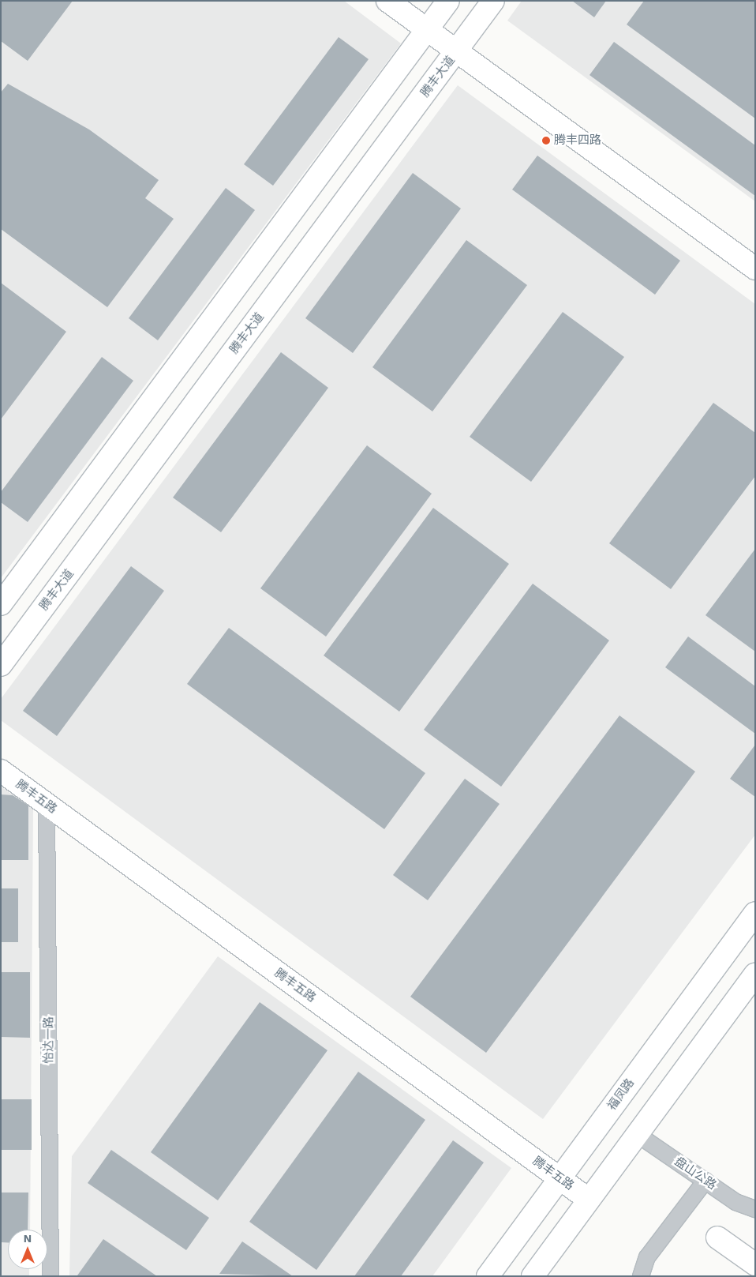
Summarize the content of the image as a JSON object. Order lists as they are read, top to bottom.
{
  "streets": {
    "street": [
      "腾丰大道",
      "腾丰五路",
      "怡达一路",
      "福凤路",
      "盘山公路"
    ]
  },
  "crossings": [
    ["腾丰五路", "怡达一路"],
    ["腾丰五路", "福凤路"]
  ],
  "places": ["腾丰四路"],
  "north": "top"
}
